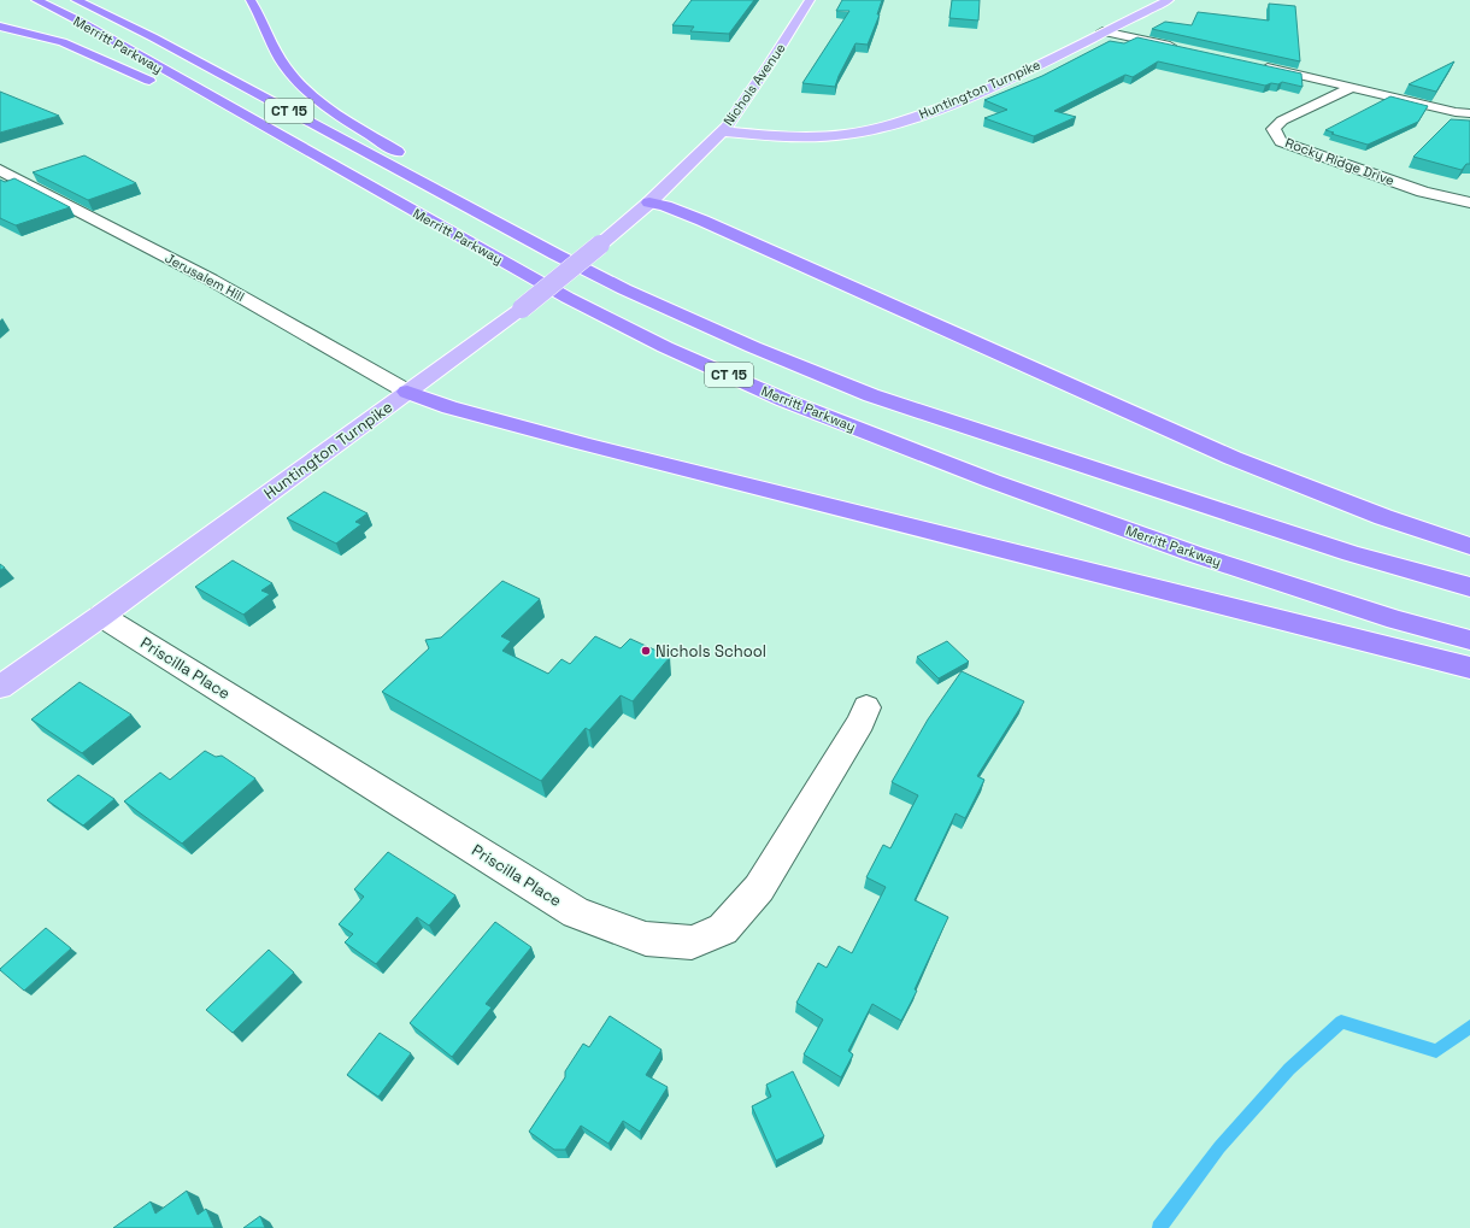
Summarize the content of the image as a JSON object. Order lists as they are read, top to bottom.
{
  "streets": {
    "highway": ["Merritt Parkway", "CT 15"],
    "main road": ["Nichols Avenue", "Huntington Turnpike"],
    "street": ["Rocky Ridge Drive", "Jerusalem Hill", "Priscilla Place"]
  },
  "crossings": [
    ["Nichols Avenue", "Huntington Turnpike"],
    ["Huntington Turnpike", "Jerusalem Hill"],
    ["Huntington Turnpike", "Priscilla Place"]
  ],
  "places": ["Nichols School"]
}
